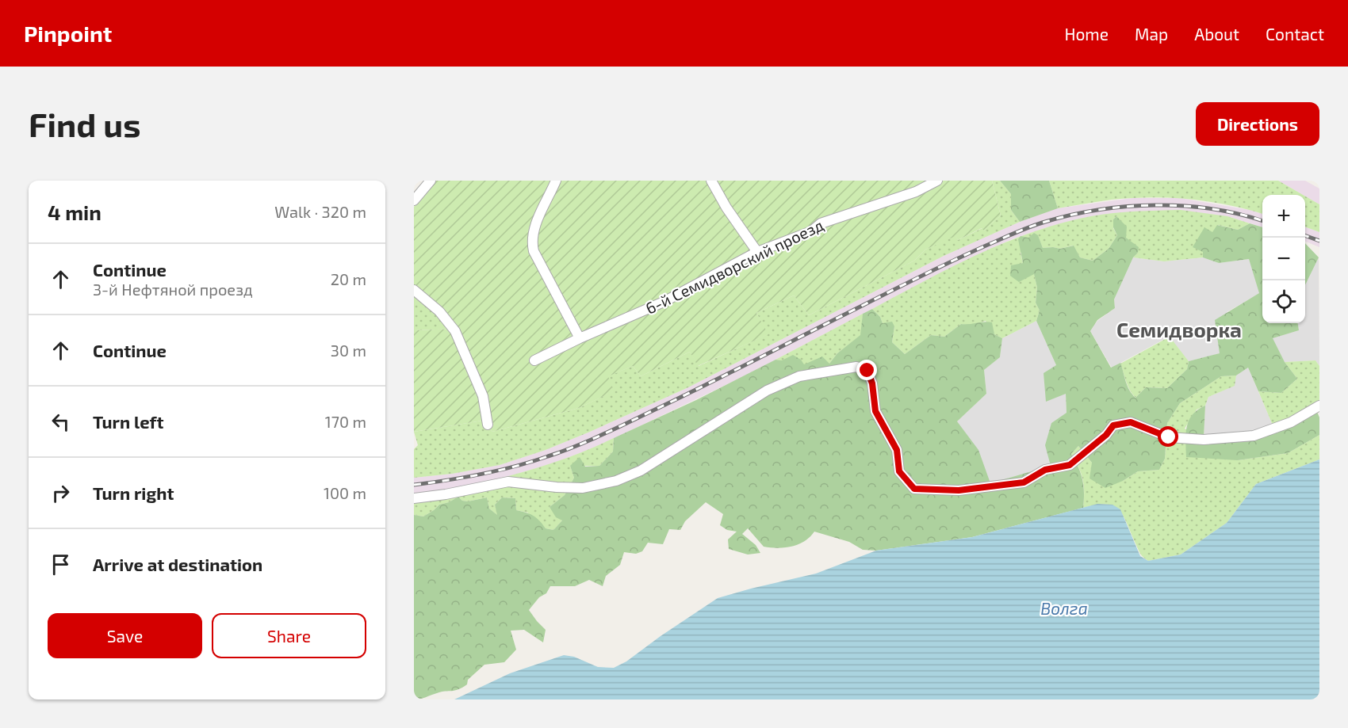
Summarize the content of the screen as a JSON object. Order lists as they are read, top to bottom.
{
  "streets": {
    "street": ["6-й Семидворский проезд"]
  },
  "districts": ["Семидворка"],
  "water": ["Волга"],
  "page": {
    "header": "Pinpoint",
    "nav": [
      "Home",
      "Map",
      "About",
      "Contact"
    ],
    "buttons": [
      "Directions",
      ["Save", "Share"]
    ],
    "title": "Find us",
    "heading": ["4 min", "Walk · 320 m"],
    "map_buttons": ["+", "−"],
    "list": [
      ["Continue", "3-й Нефтяной проезд", "20 m"],
      ["Continue", "30 m"],
      ["Turn left", "170 m"],
      ["Turn right", "100 m"],
      "Arrive at destination"
    ]
  }
}
